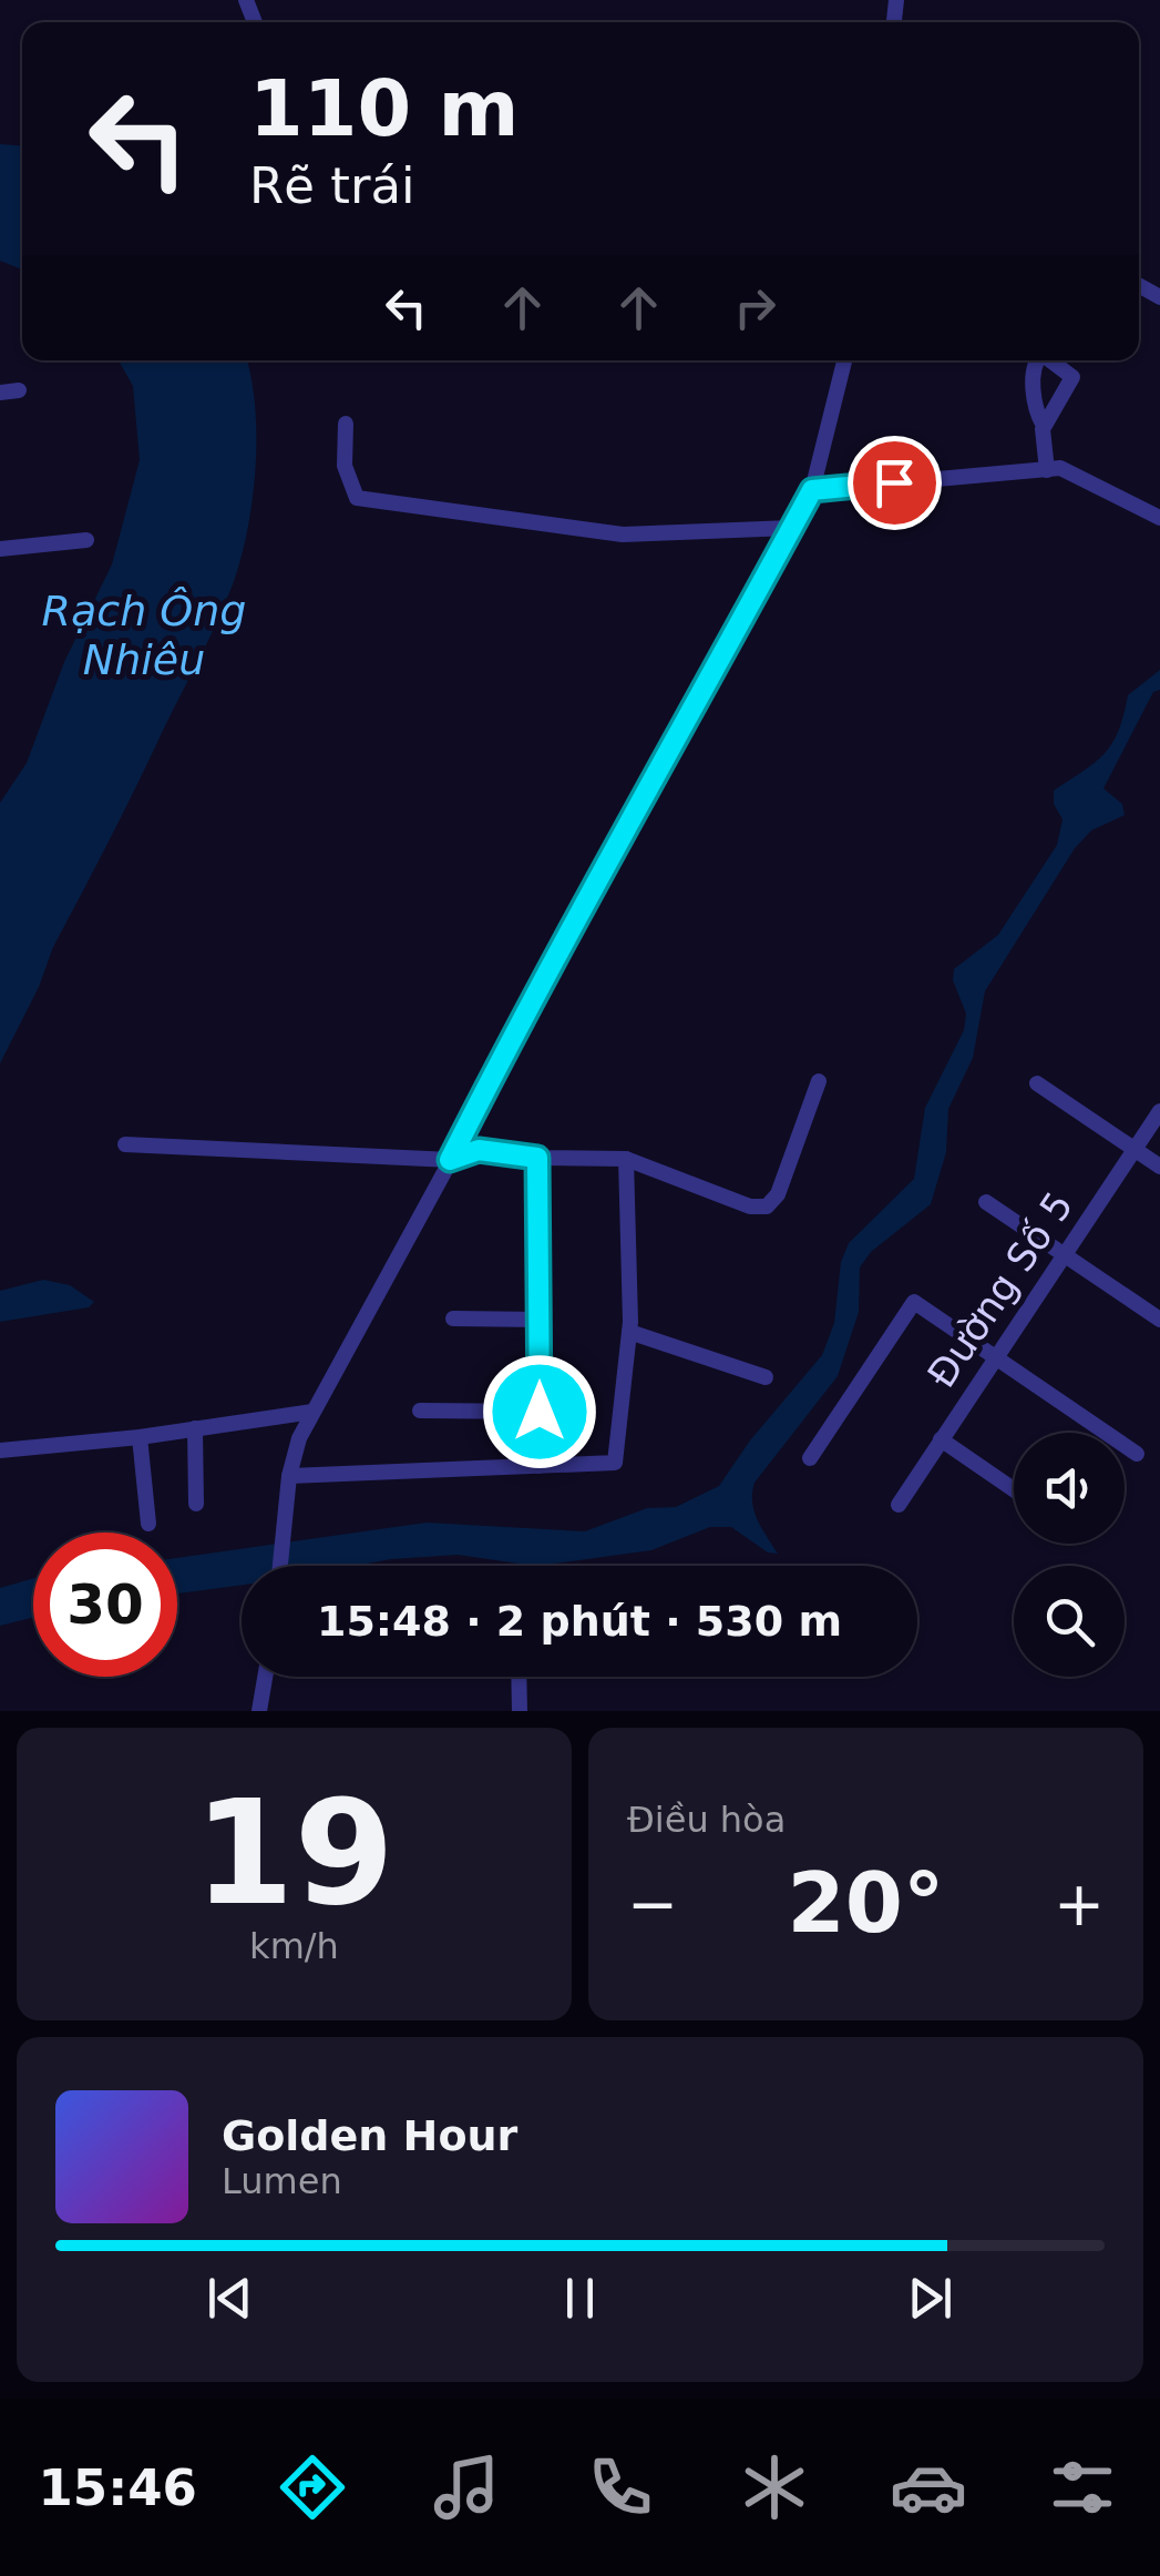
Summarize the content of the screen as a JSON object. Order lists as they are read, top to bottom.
{
  "streets": {
    "street": ["Đường Số 5"]
  },
  "water": ["Rạch Ông Nhiêu"],
  "page": {
    "turn": ["110 m", "Rẽ trái"],
    "limit": "30",
    "trip": "15:48 · 2 phút · 530 m",
    "tile": [
      ["19", "km/h"],
      "Điều hòa"
    ],
    "heat": ["−", "20°", "+"],
    "song": ["Golden Hour", "Lumen"],
    "tabs": "15:46"
  }
}
